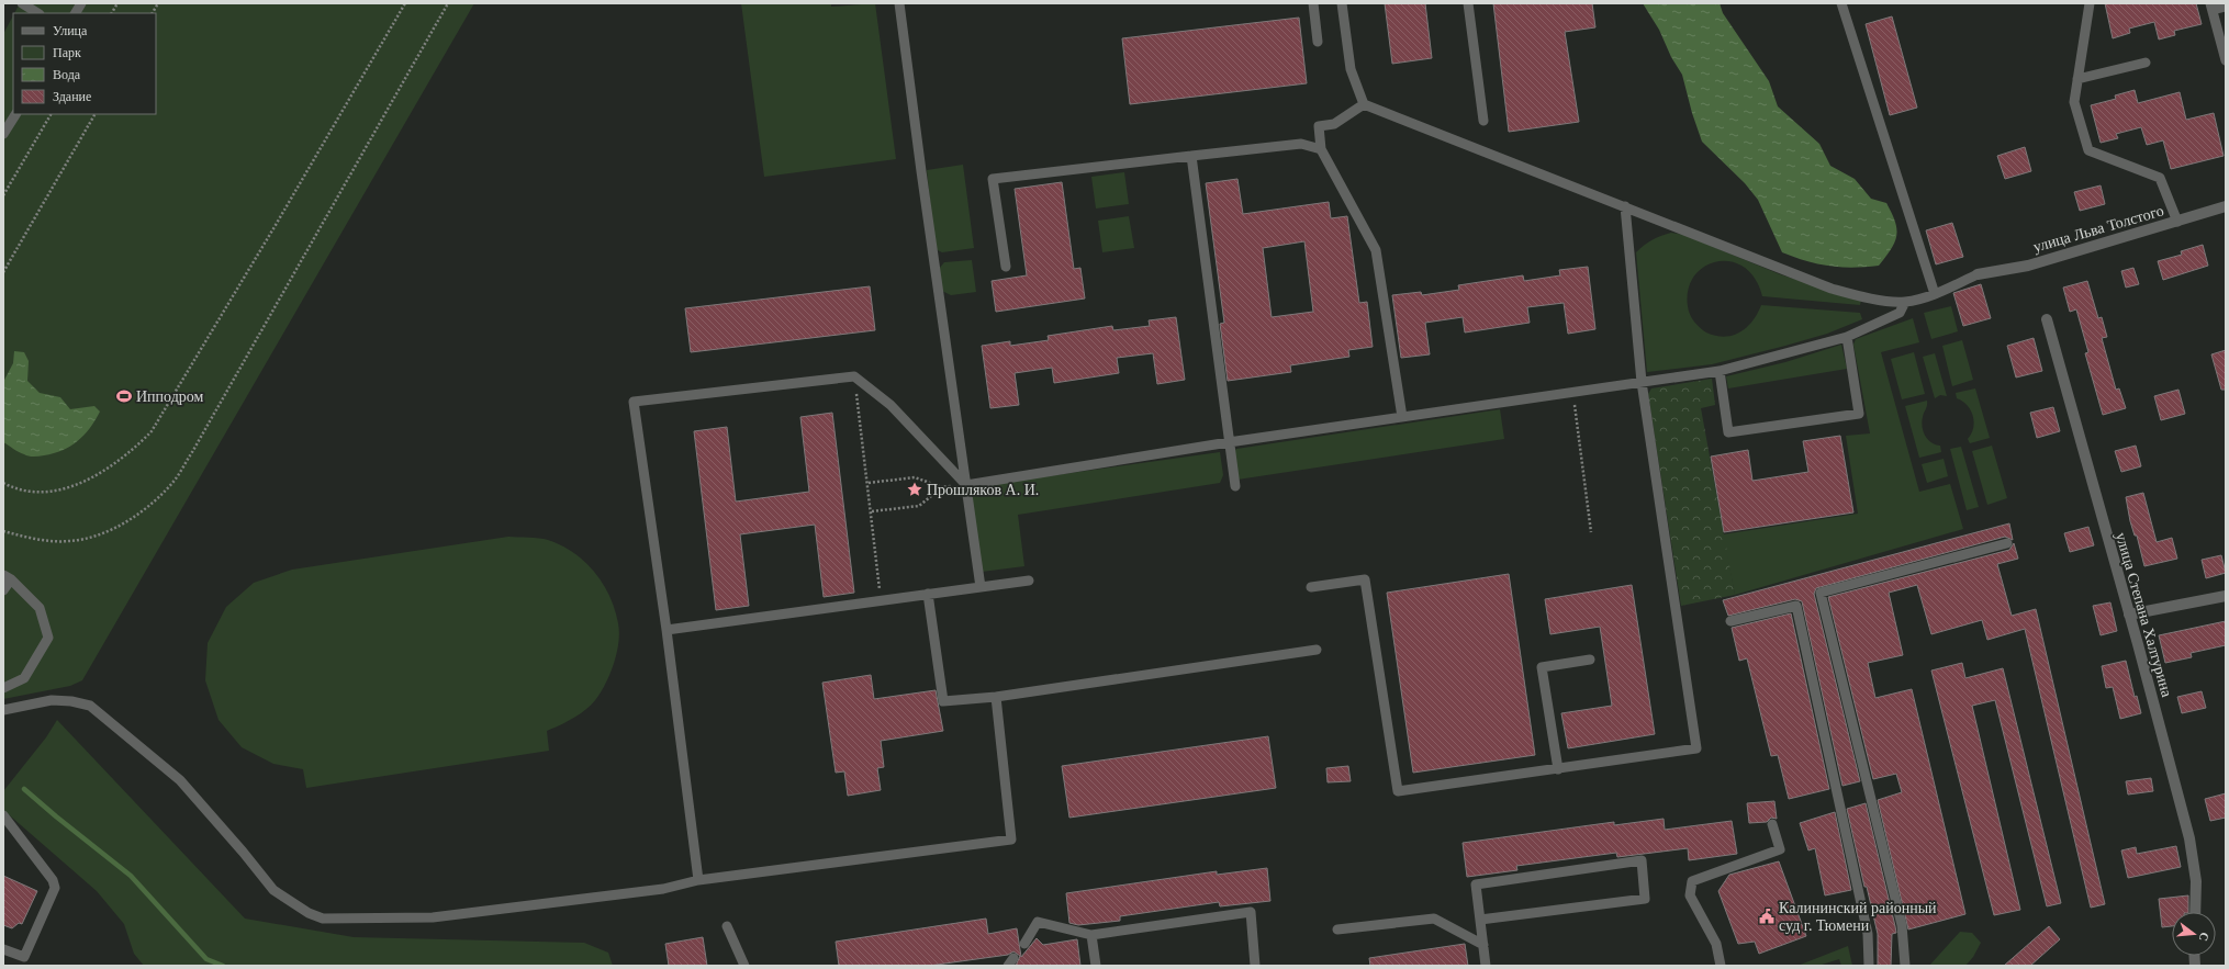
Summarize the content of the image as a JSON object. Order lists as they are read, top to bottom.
{
  "streets": {
    "street": ["улица Льва Толстого", "улица Степана Халтурина"]
  },
  "places": {
    "sports": ["Ипподром"],
    "place": ["Прошляков А. И."],
    "public building": ["Калининский районный суд г. Тюмени"]
  },
  "legend": [
    "Улица",
    "Парк",
    "Вода",
    "Здание"
  ],
  "north": "right"
}
